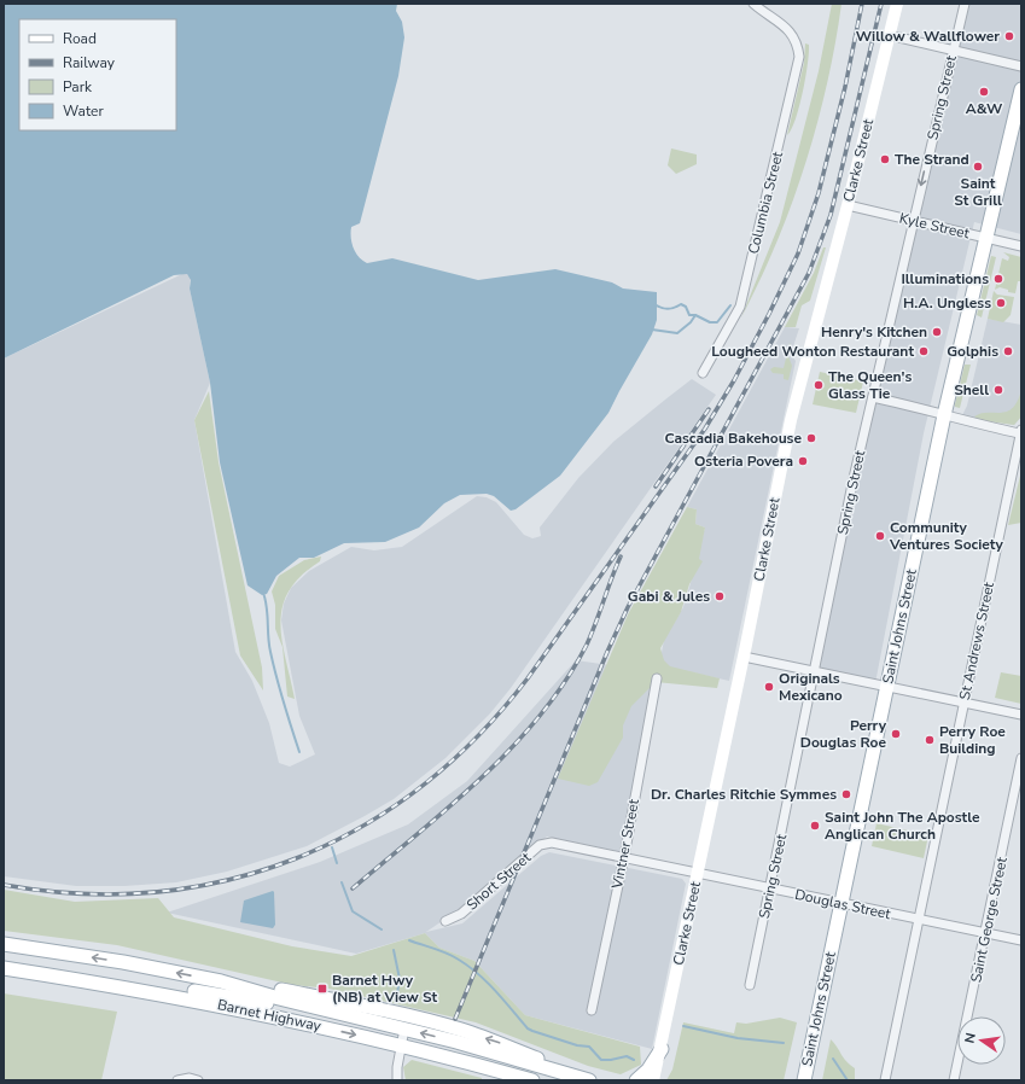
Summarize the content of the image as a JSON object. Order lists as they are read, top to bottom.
{
  "streets": {
    "main road": ["Clarke Street", "Saint Johns Street", "Barnet Highway"],
    "street": [
      "Spring Street",
      "Columbia Street",
      "Kyle Street",
      "St Andrews Street",
      "Vintner Street",
      "Short Street",
      "Douglas Street",
      "Saint George Street"
    ]
  },
  "crossings": [
    ["Spring Street", "Kyle Street"],
    ["Spring Street", "Douglas Street"],
    ["Clarke Street", "Kyle Street"],
    ["Clarke Street", "Douglas Street"],
    ["Kyle Street", "Saint Johns Street"],
    ["Saint Johns Street", "Douglas Street"],
    ["St Andrews Street", "Douglas Street"],
    ["Vintner Street", "Douglas Street"],
    ["Short Street", "Douglas Street"],
    ["Douglas Street", "Saint George Street"]
  ],
  "places": {
    "other": [
      "Willow & Wallflower",
      "A&W",
      "The Strand",
      "Saint St Grill",
      "Illuminations",
      "H.A. Ungless",
      "Henry's Kitchen",
      "Lougheed Wonton Restaurant",
      "Golphis",
      "The Queen's Glass Tie",
      "Shell",
      "Cascadia Bakehouse",
      "Osteria Povera",
      "Community Ventures Society",
      "Gabi & Jules",
      "Originals Mexicano",
      "Perry Douglas Roe",
      "Perry Roe Building",
      "Dr. Charles Ritchie Symmes",
      "Saint John The Apostle Anglican Church"
    ],
    "transit": ["Barnet Hwy (NB) at View St"]
  },
  "legend": [
    "Road",
    "Railway",
    "Park",
    "Water"
  ],
  "north": "left"
}
